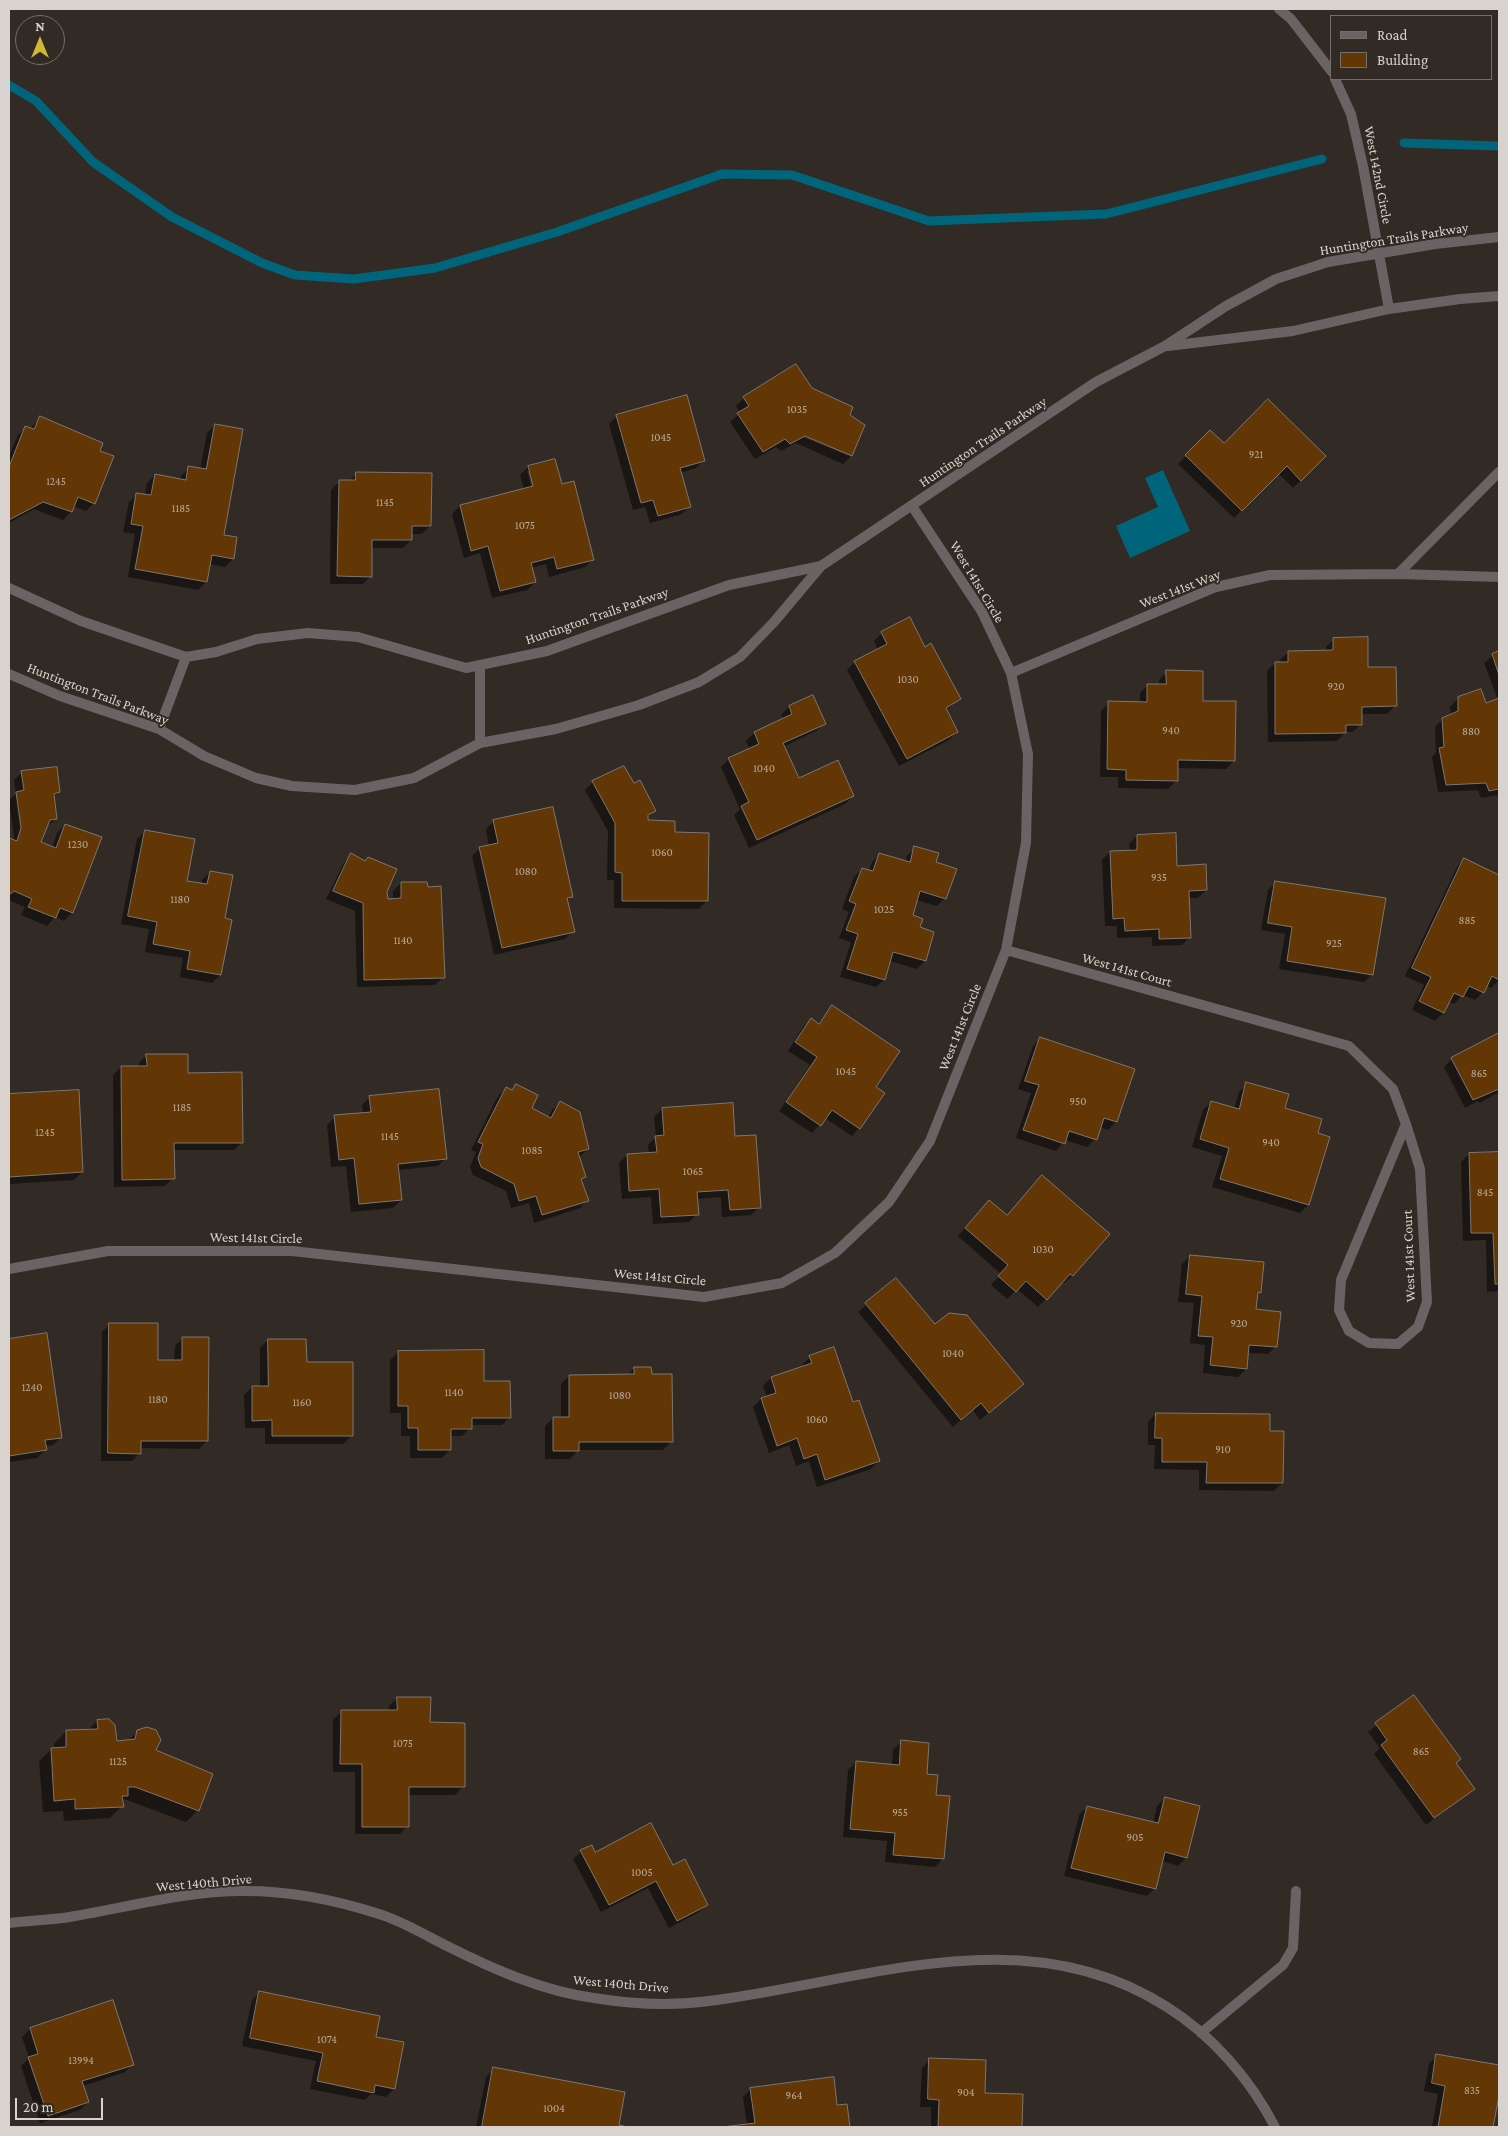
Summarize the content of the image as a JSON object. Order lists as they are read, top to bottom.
{
  "streets": {
    "street": [
      "West 142nd Circle",
      "Huntington Trails Parkway",
      "West 141st Circle",
      "West 141st Way",
      "West 141st Court",
      "West 140th Drive"
    ]
  },
  "crossings": [
    ["West 142nd Circle", "Huntington Trails Parkway"],
    ["Huntington Trails Parkway", "West 141st Circle"],
    ["West 141st Circle", "West 141st Way"],
    ["West 141st Circle", "West 141st Court"]
  ],
  "house_numbers": [
    "1035",
    "1045",
    "921",
    "1245",
    "1145",
    "1185",
    "1075",
    "1030",
    "920",
    "940",
    "880",
    "1040",
    "1230",
    "1060",
    "1080",
    "935",
    "1180",
    "1025",
    "885",
    "1140",
    "925",
    "1045",
    "865",
    "950",
    "1185",
    "1245",
    "1145",
    "940",
    "1085",
    "1065",
    "845",
    "1030",
    "920",
    "1040",
    "1240",
    "1140",
    "1080",
    "1180",
    "1160",
    "1060",
    "910",
    "1075",
    "865",
    "1125",
    "955",
    "905",
    "1005",
    "1074",
    "13994",
    "835",
    "904",
    "964",
    "1004"
  ],
  "legend": ["Road", "Building"],
  "scale_bar": "20 m",
  "north": "top"
}
